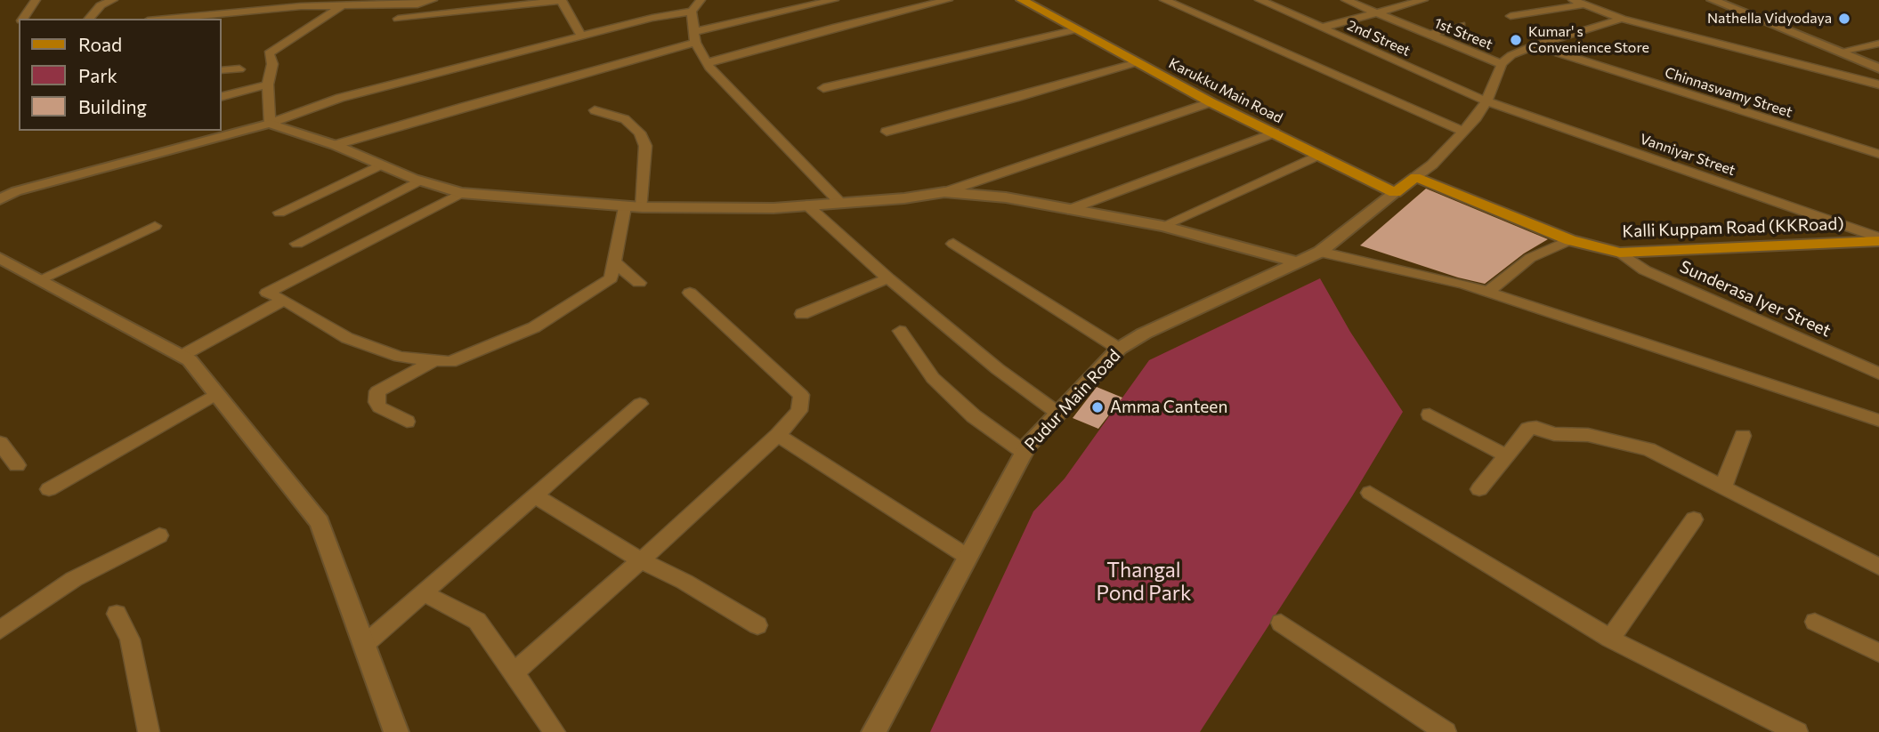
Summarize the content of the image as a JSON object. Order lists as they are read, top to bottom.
{
  "streets": {
    "main road": ["Karukku Main Road", "Kalli Kuppam Road (KKRoad)"],
    "street": [
      "1st Street",
      "2nd Street",
      "Chinnaswamy Street",
      "Vanniyar Street",
      "Sunderasa Iyer Street",
      "Pudur Main Road"
    ]
  },
  "crossings": [
    ["2nd Street", "Vanniyar Street"],
    ["Karukku Main Road", "Pudur Main Road"],
    ["Vanniyar Street", "Kalli Kuppam Road (KKRoad)"],
    ["Kalli Kuppam Road (KKRoad)", "Sunderasa Iyer Street"]
  ],
  "parks": ["Thangal Pond Park"],
  "places": ["Nathella Vidyodaya", "Kumar' s Convenience Store", "Amma Canteen"],
  "legend": ["Road", "Park", "Building"]
}
